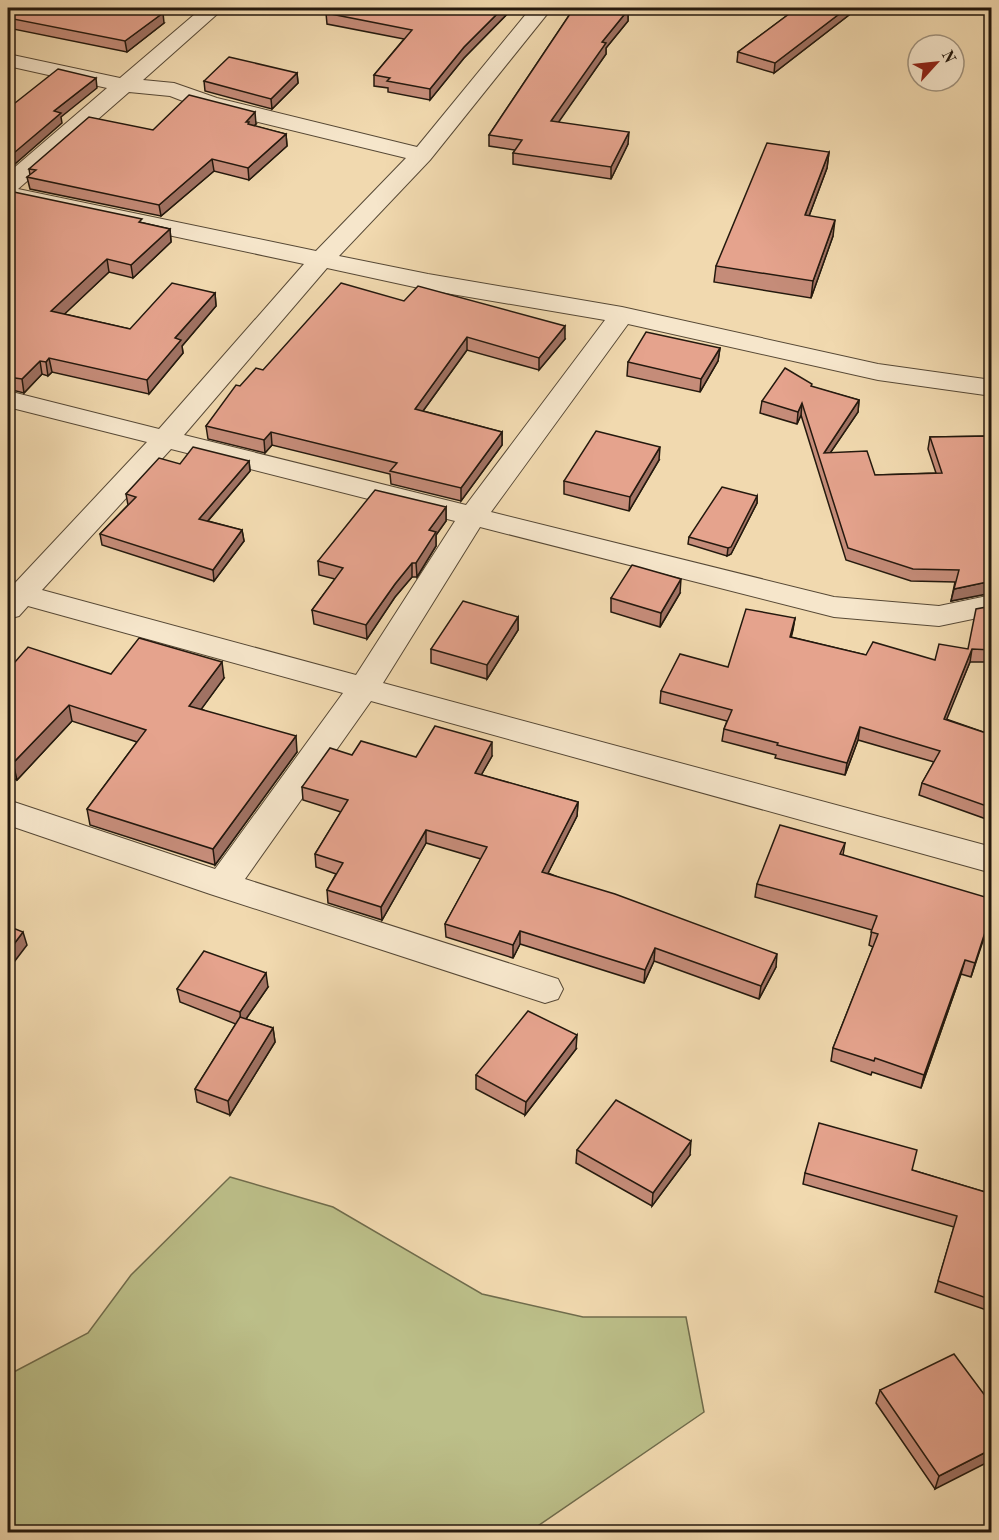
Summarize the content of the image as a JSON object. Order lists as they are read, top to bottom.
{
  "north": "top right"
}
